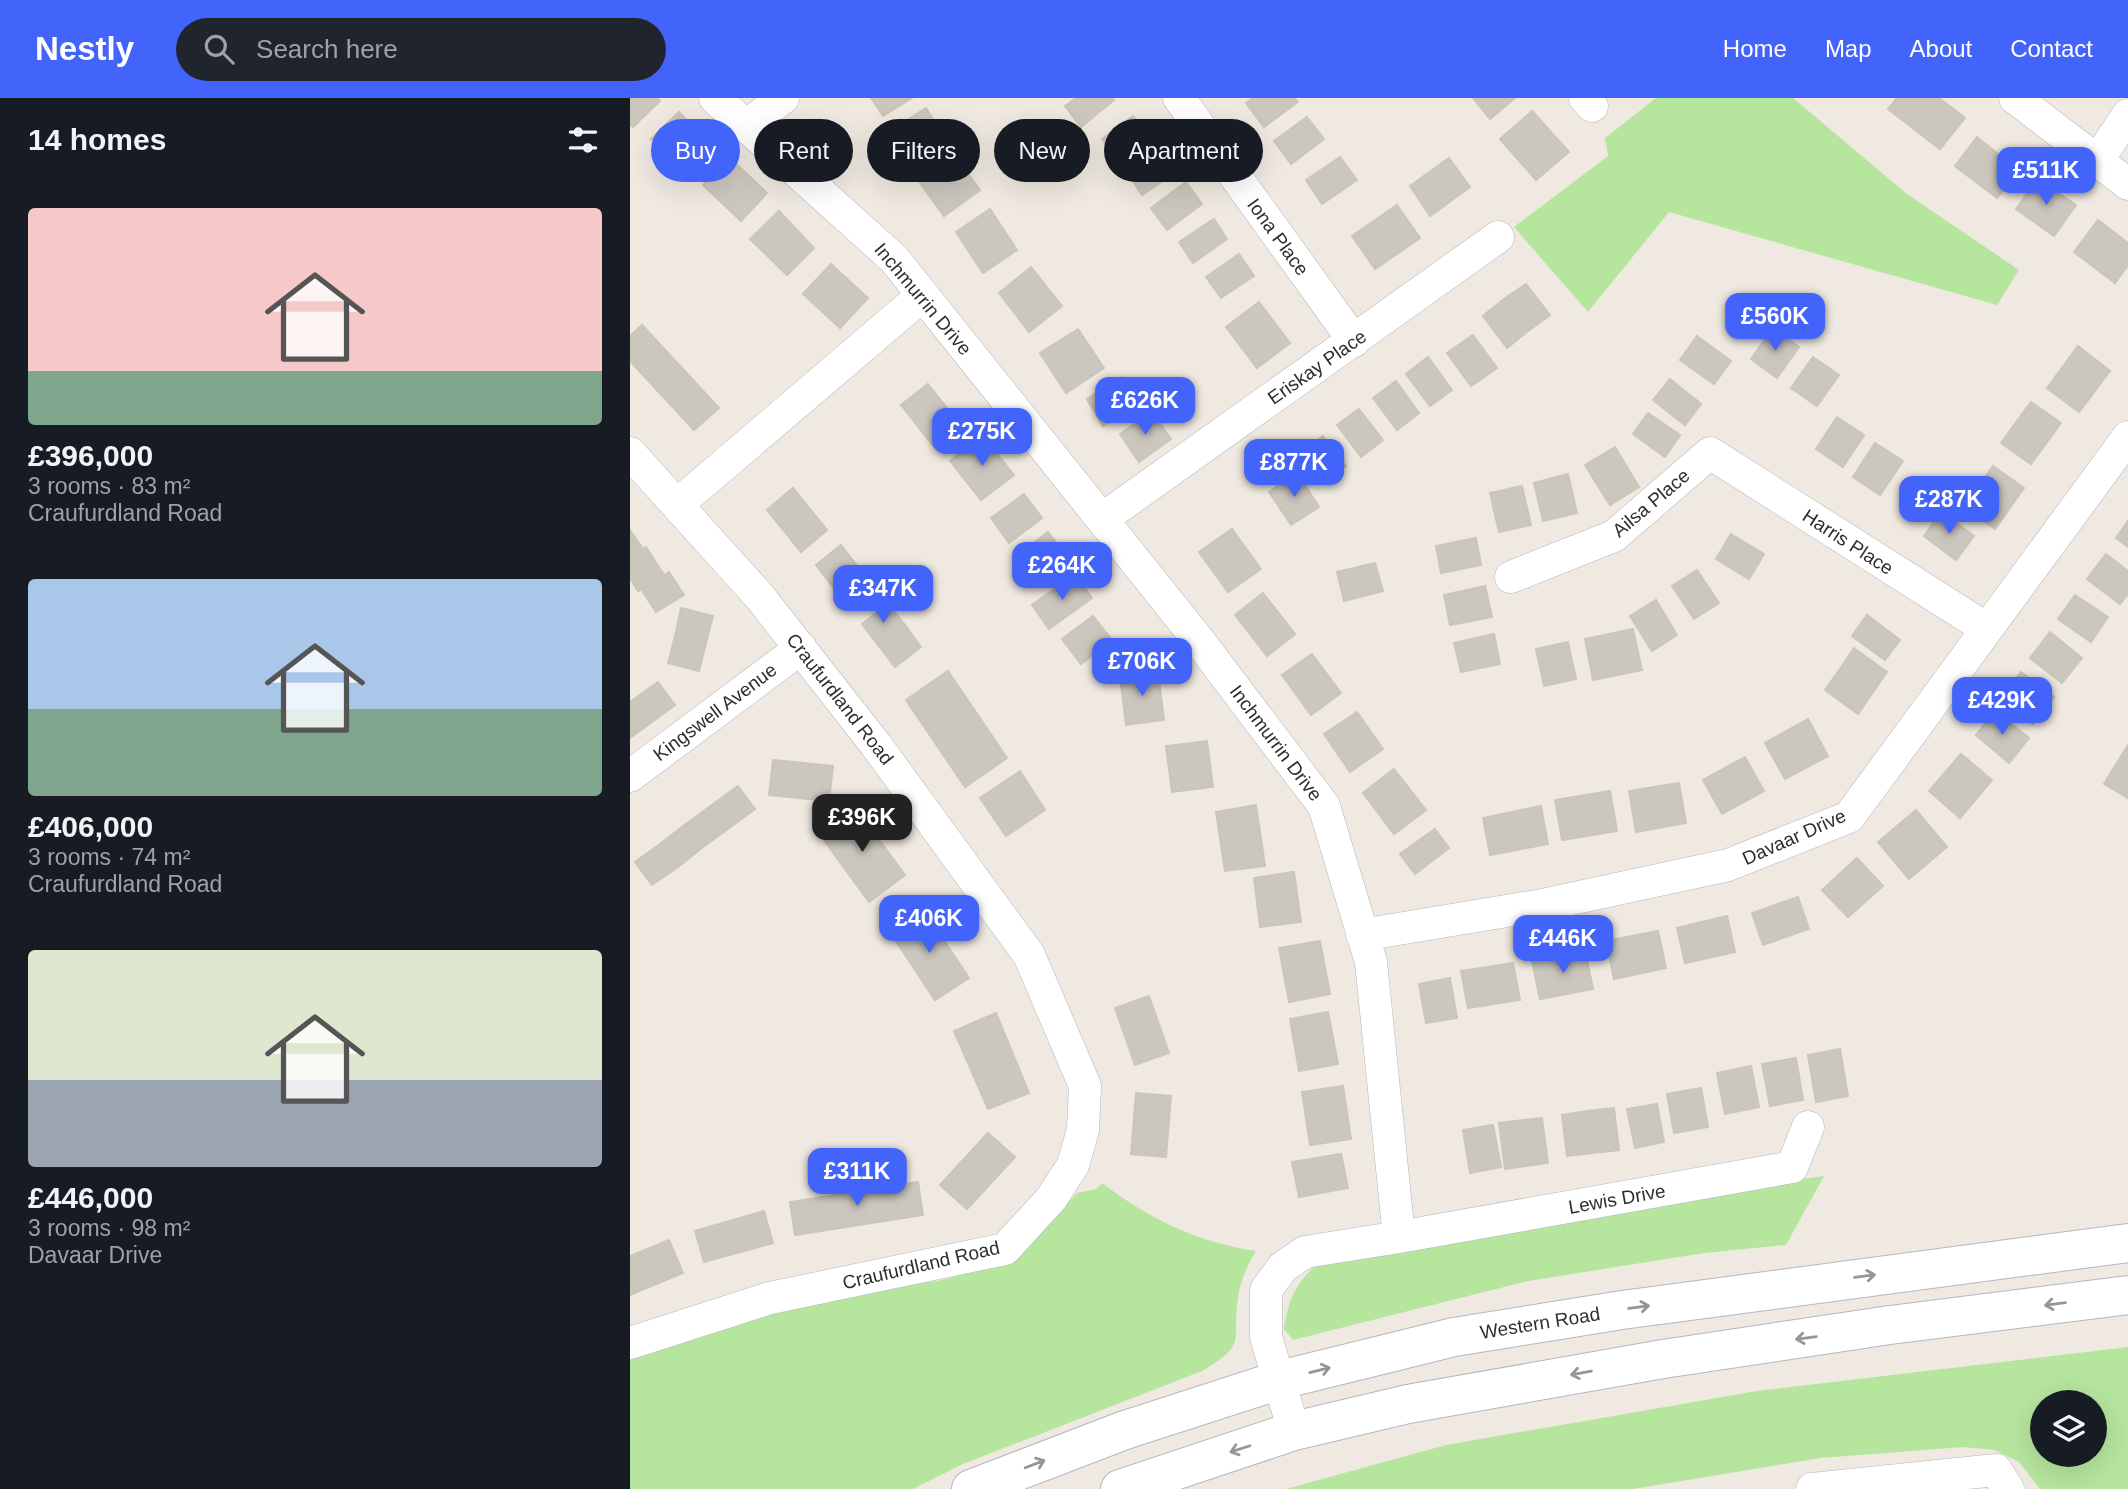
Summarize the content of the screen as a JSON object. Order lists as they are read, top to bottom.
{
  "streets": {
    "main road": ["Western Road"],
    "street": [
      "Iona Place",
      "Inchmurrin Drive",
      "Eriskay Place",
      "Ailsa Place",
      "Harris Place",
      "Craufurdland Road",
      "Kingswell Avenue",
      "Davaar Drive",
      "Lewis Drive"
    ]
  },
  "crossings": [
    ["Iona Place", "Eriskay Place"],
    ["Inchmurrin Drive", "Eriskay Place"],
    ["Inchmurrin Drive", "Davaar Drive"],
    ["Inchmurrin Drive", "Lewis Drive"],
    ["Ailsa Place", "Harris Place"],
    ["Harris Place", "Davaar Drive"],
    ["Craufurdland Road", "Kingswell Avenue"]
  ],
  "page": {
    "header": "Nestly",
    "search": "Search here",
    "nav": [
      "Home",
      "Map",
      "About",
      "Contact"
    ],
    "heading": "14 homes",
    "chip": [
      "Buy",
      "Rent",
      "Filters",
      "New",
      "Apartment"
    ],
    "price": [
      "£511K",
      "£560K",
      "£626K",
      "£275K",
      "£877K",
      "£287K",
      "£264K",
      "£347K",
      "£706K",
      "£429K",
      "£396K",
      "£406K",
      "£446K",
      "£311K"
    ],
    "list": [
      {
        "name": "£396,000",
        "note": "3 rooms · 83 m² · Craufurdland Road"
      },
      {
        "name": "£406,000",
        "note": "3 rooms · 74 m² · Craufurdland Road"
      },
      {
        "name": "£446,000",
        "note": "3 rooms · 98 m² · Davaar Drive"
      }
    ]
  }
}
